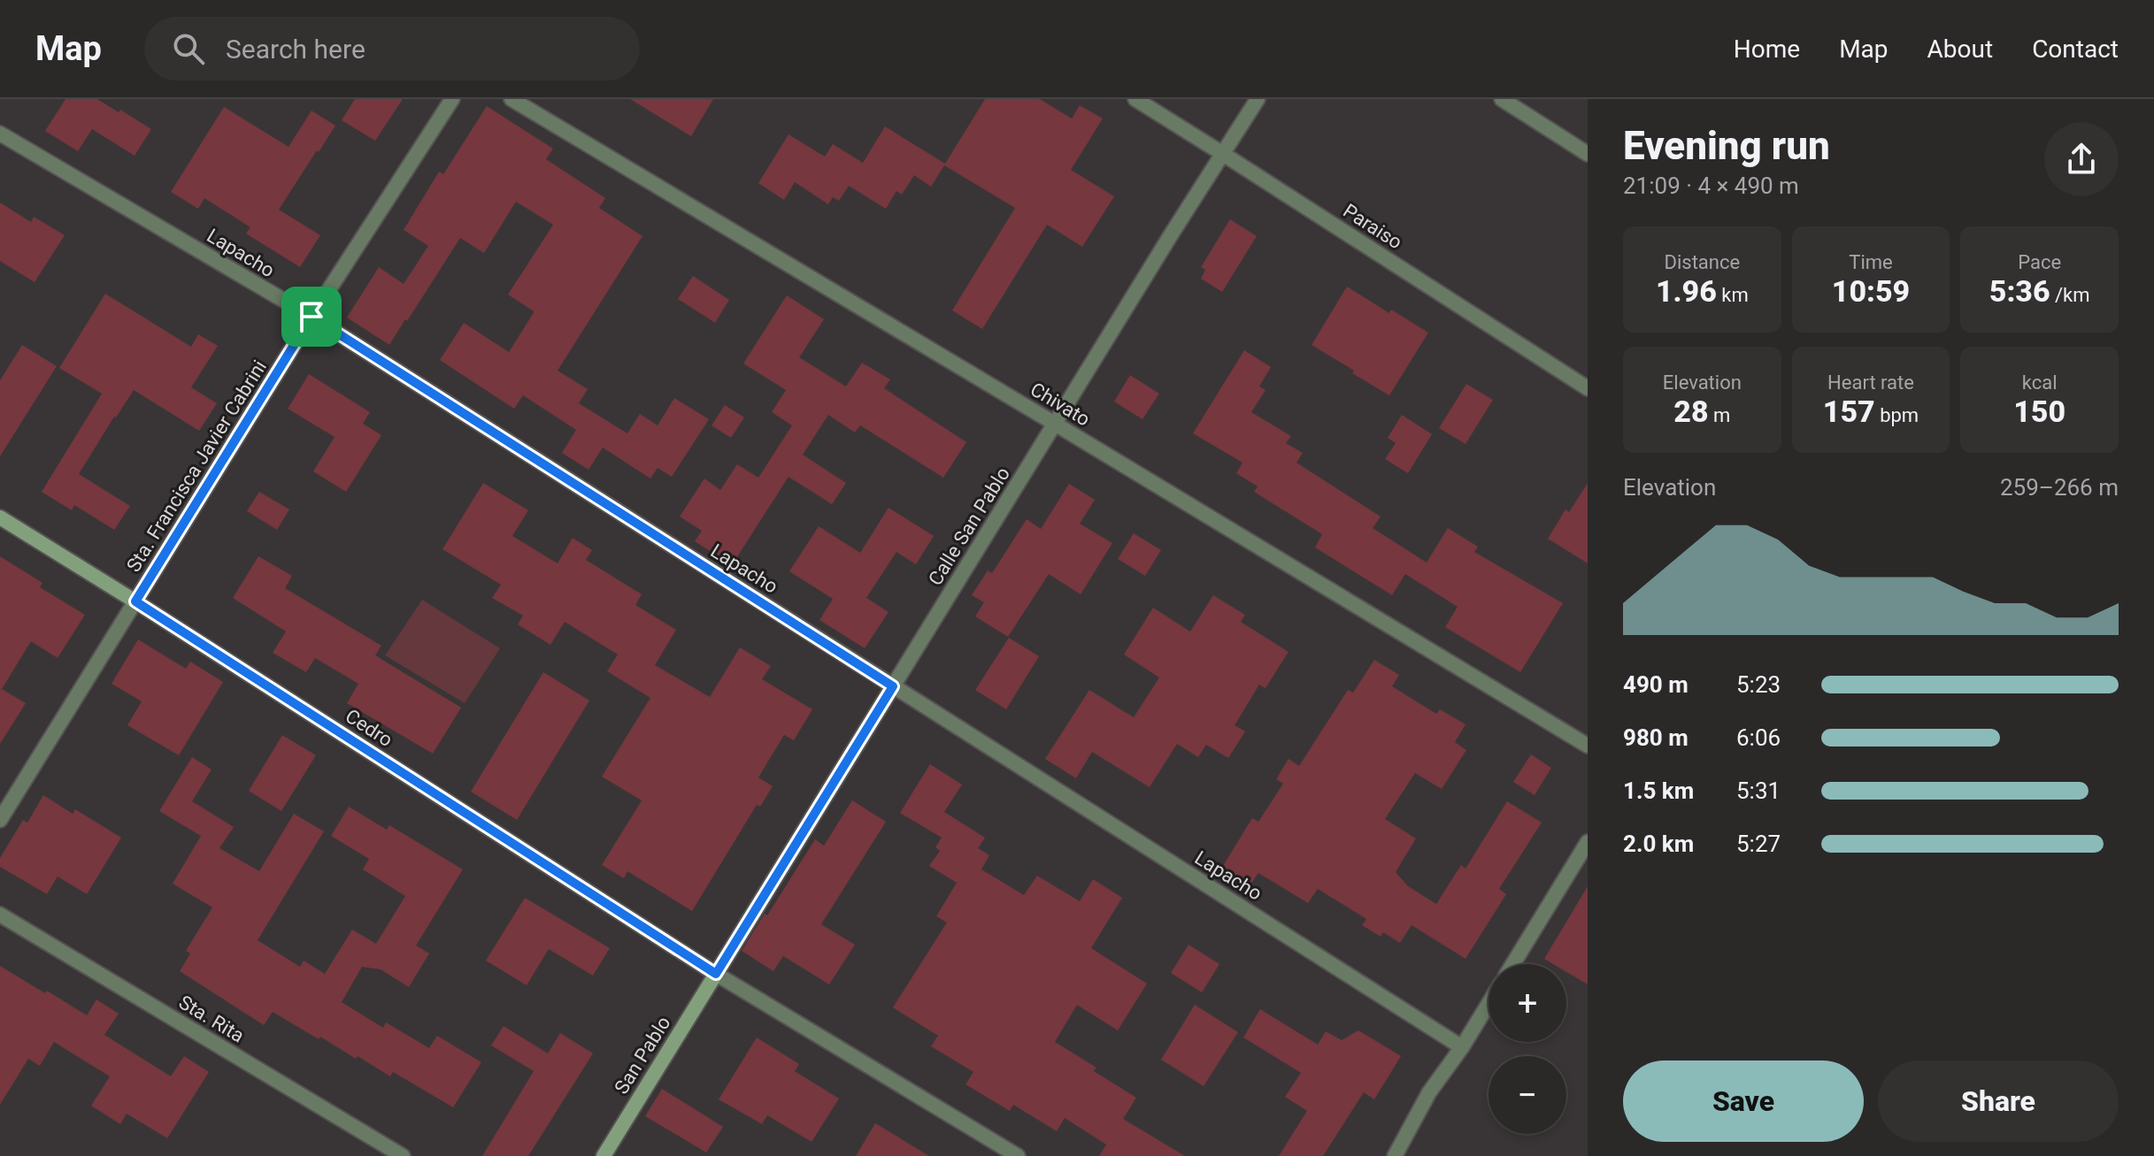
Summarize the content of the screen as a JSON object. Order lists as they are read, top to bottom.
{
  "streets": {
    "street": [
      "Paraiso",
      "Lapacho",
      "Chivato",
      "Sta. Francisca Javier Cabrini",
      "Calle San Pablo",
      "Cedro",
      "Sta. Rita",
      "San Pablo"
    ]
  },
  "crossings": [
    ["Paraiso", "Calle San Pablo"],
    ["Lapacho", "Sta. Francisca Javier Cabrini"],
    ["Lapacho", "Calle San Pablo"],
    ["Chivato", "Calle San Pablo"],
    ["Sta. Francisca Javier Cabrini", "Cedro"],
    ["Calle San Pablo", "Cedro"],
    ["Calle San Pablo", "San Pablo"],
    ["Cedro", "San Pablo"]
  ],
  "page": {
    "header": "Map",
    "search": "Search here",
    "nav": [
      "Home",
      "Map",
      "About",
      "Contact"
    ],
    "heading": ["Evening run", "21:09 · 4 × 490 m"],
    "stats": [
      ["Distance", "1.96 km"],
      ["Time", "10:59"],
      ["Pace", "5:36 /km"],
      ["Elevation", "28 m"],
      ["Heart rate", "157 bpm"],
      ["kcal", "150"]
    ],
    "chart": ["Elevation", "259–266 m"],
    "list": [
      {
        "name": "490 m",
        "note": "5:23"
      },
      {
        "name": "980 m",
        "note": "6:06"
      },
      {
        "name": "1.5 km",
        "note": "5:31"
      },
      {
        "name": "2.0 km",
        "note": "5:27"
      }
    ],
    "map_buttons": ["+", "−"],
    "buttons": ["Save", "Share"]
  }
}
